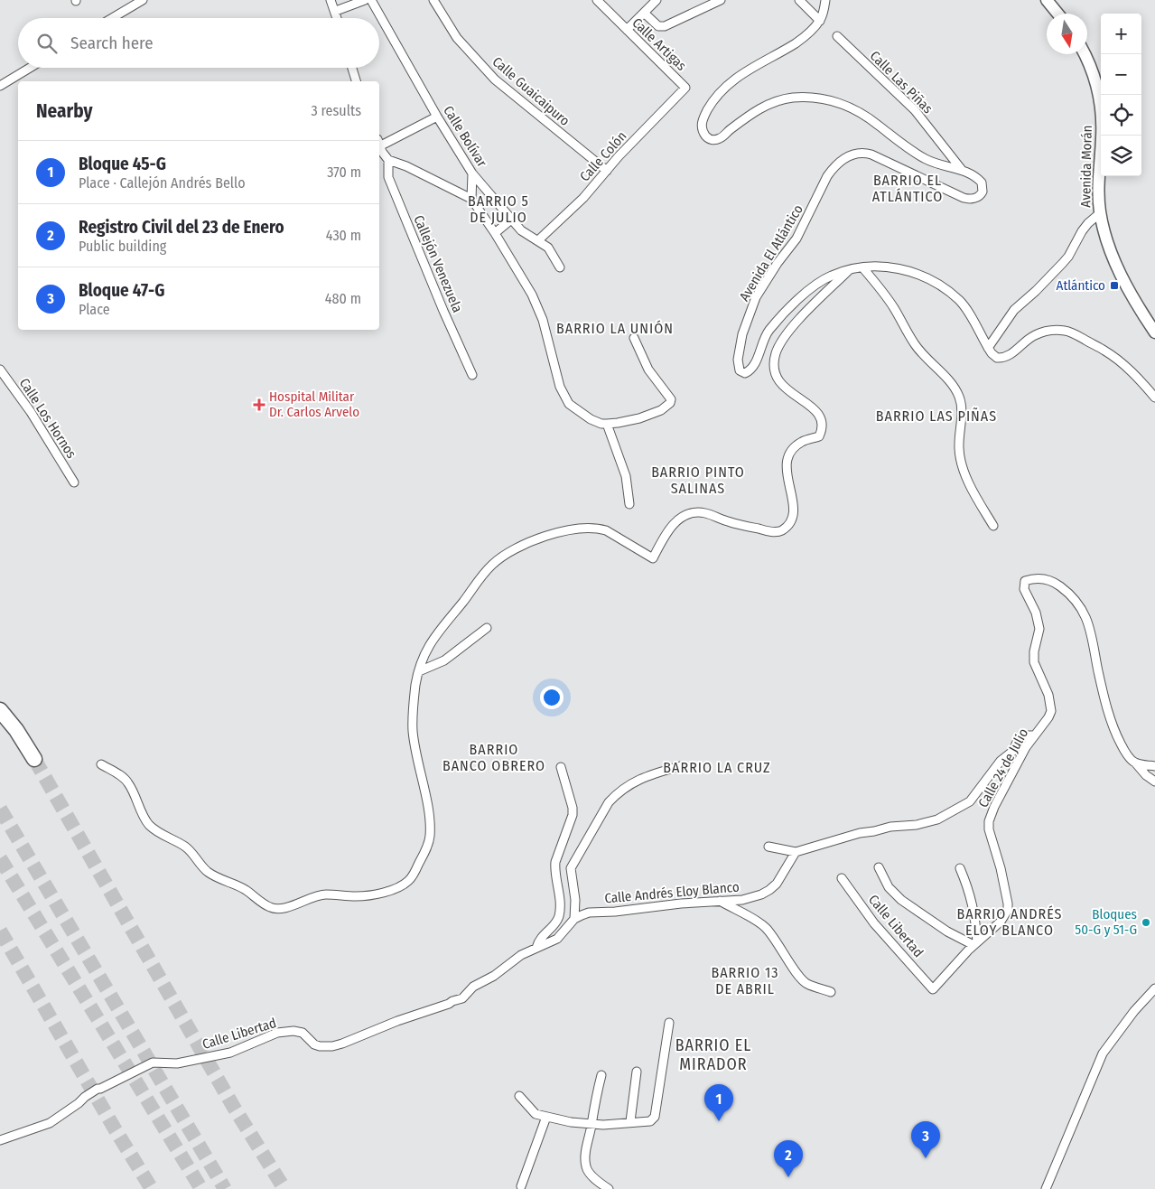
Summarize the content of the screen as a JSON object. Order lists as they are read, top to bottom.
{
  "streets": {
    "main road": ["Avenida Morán"],
    "street": [
      "Calle Artigas",
      "Calle Las Piñas",
      "Calle Guaicaipuro",
      "Calle Bolívar",
      "Calle Colón",
      "Avenida El Atlántico",
      "Callejón Venezuela",
      "Calle Los Hornos",
      "Calle 24 de Julio",
      "Calle Andrés Eloy Blanco",
      "Calle Libertad"
    ]
  },
  "crossings": [
    ["Calle Artigas", "Calle Colón"],
    ["Calle Las Piñas", "Avenida El Atlántico"],
    ["Calle Guaicaipuro", "Calle Colón"],
    ["Calle Bolívar", "Calle Colón"],
    ["Calle 24 de Julio", "Calle Libertad"],
    ["Calle Andrés Eloy Blanco", "Calle Libertad"]
  ],
  "districts": [
    "BARRIO EL ATLÁNTICO",
    "BARRIO 5 DE JULIO",
    "BARRIO LA UNIÓN",
    "BARRIO LAS PIÑAS",
    "BARRIO PINTO SALINAS",
    "BARRIO BANCO OBRERO",
    "BARRIO LA CRUZ",
    "BARRIO ANDRÉS ELOY BLANCO",
    "BARRIO 13 DE ABRIL",
    "BARRIO EL MIRADOR"
  ],
  "places": {
    "transit": ["Atlántico"],
    "health": ["Hospital Militar Dr. Carlos Arvelo"],
    "other": ["Bloques 50-G y 51-G"]
  },
  "north": "bottom",
  "page": {
    "map_buttons": ["+", "−"],
    "search": "Search here",
    "heading": ["Nearby", "3 results"],
    "list": [
      {
        "mark": "1",
        "name": "Bloque 45-G",
        "note": "Place · Callejón Andrés Bello",
        "value": "370 m"
      },
      {
        "mark": "2",
        "name": "Registro Civil del 23 de Enero",
        "note": "Public building",
        "value": "430 m"
      },
      {
        "mark": "3",
        "name": "Bloque 47-G",
        "note": "Place",
        "value": "480 m"
      }
    ],
    "pins": ["1", "3", "2"]
  }
}
